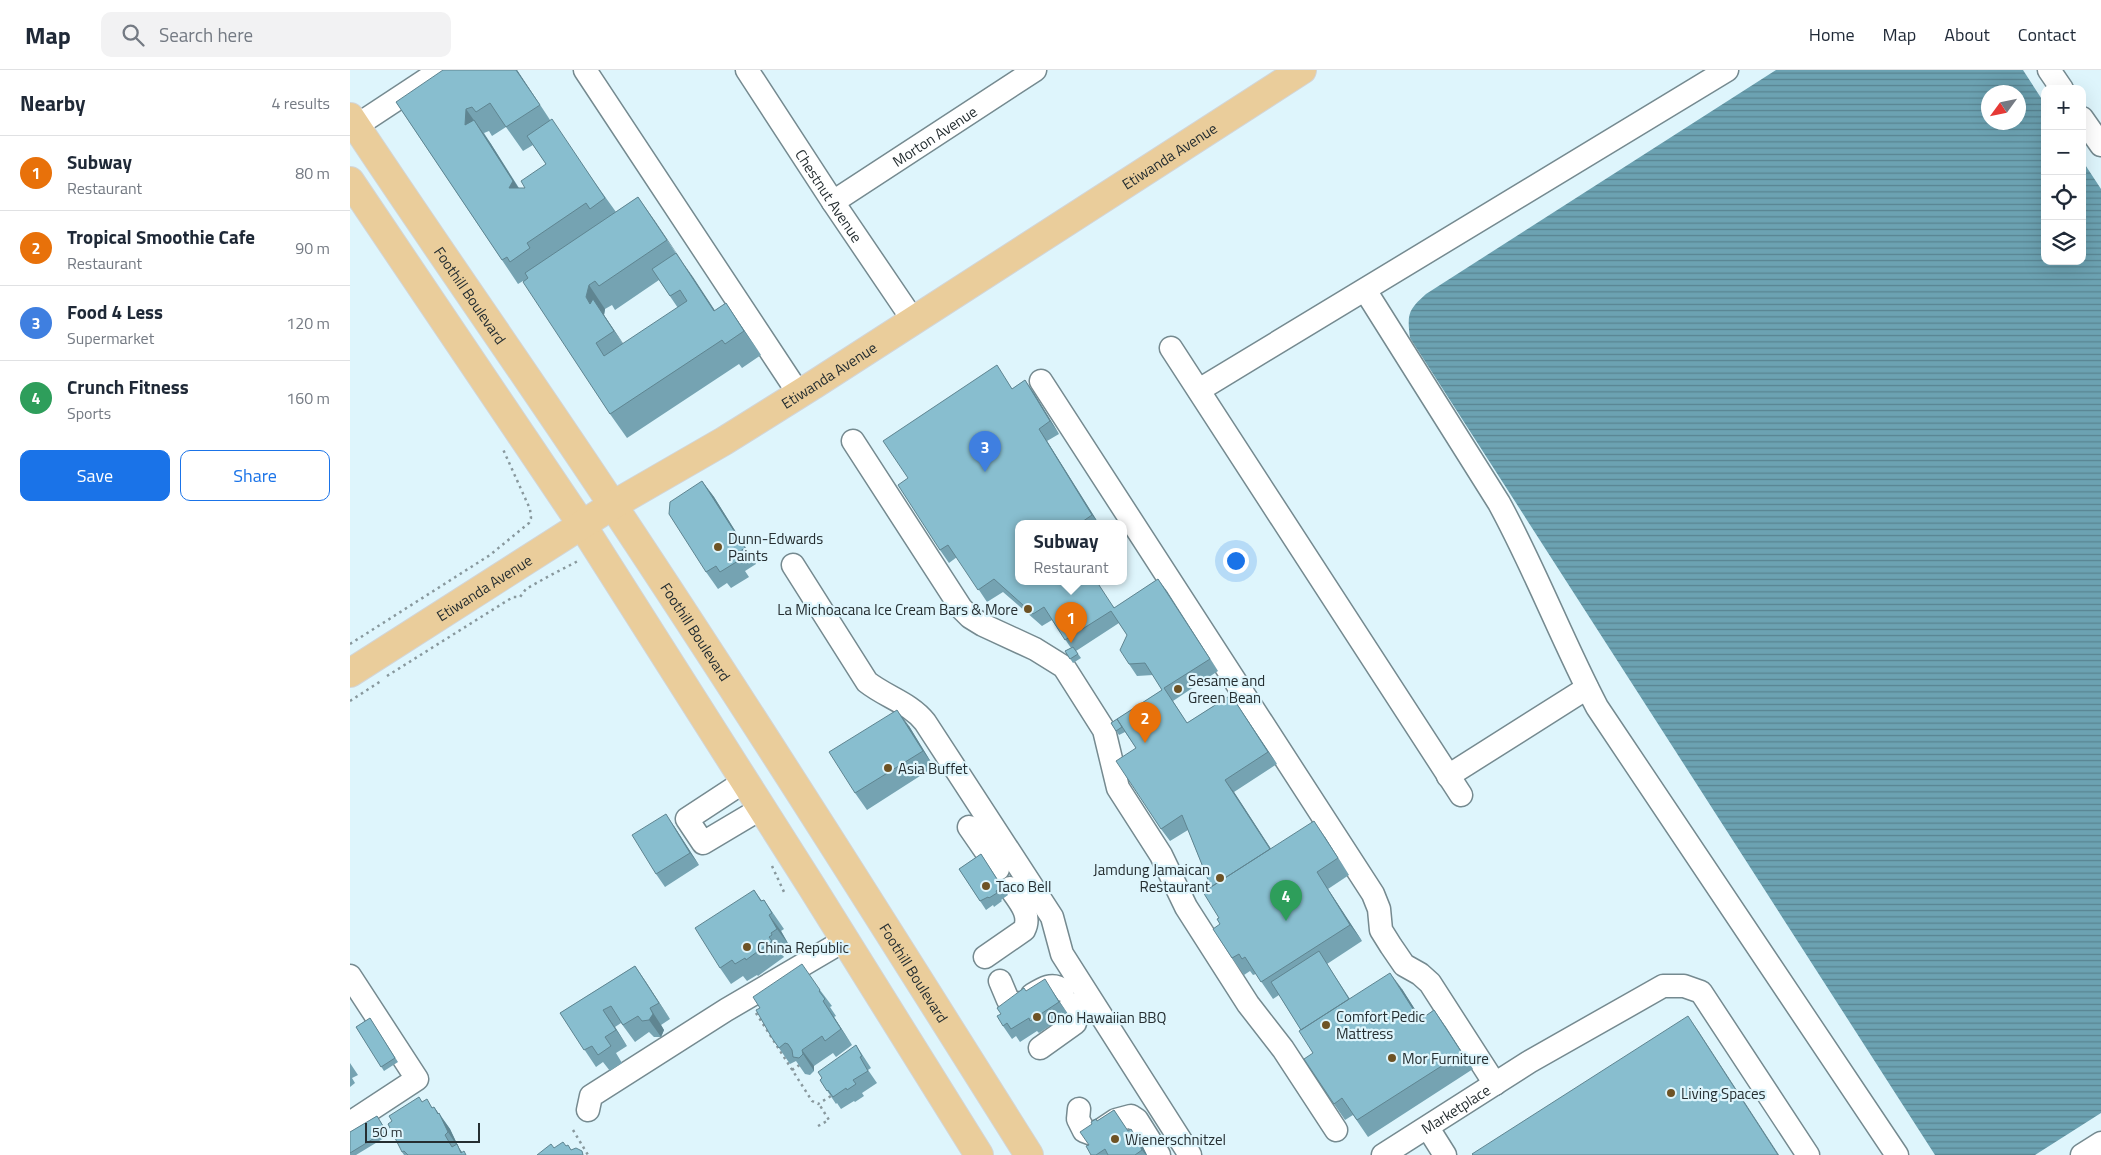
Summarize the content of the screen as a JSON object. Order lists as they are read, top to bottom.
{
  "streets": {
    "main road": ["Etiwanda Avenue", "Foothill Boulevard"],
    "street": ["Morton Avenue", "Chestnut Avenue", "Marketplace"]
  },
  "crossings": [
    ["Morton Avenue", "Chestnut Avenue"],
    ["Etiwanda Avenue", "Chestnut Avenue"],
    ["Etiwanda Avenue", "Foothill Boulevard"]
  ],
  "places": [
    "Dunn-Edwards Paints",
    "La Michoacana Ice Cream Bars & More",
    "Sesame and Green Bean",
    "Asia Buffet",
    "Jamdung Jamaican Restaurant",
    "Taco Bell",
    "China Republic",
    "Ono Hawaiian BBQ",
    "Comfort Pedic Mattress",
    "Mor Furniture",
    "Living Spaces",
    "Wienerschnitzel"
  ],
  "scale_bar": "50 m",
  "north": "bottom left",
  "page": {
    "header": "Map",
    "search": "Search here",
    "nav": [
      "Home",
      "Map",
      "About",
      "Contact"
    ],
    "heading": ["Nearby", "4 results"],
    "map_buttons": ["+", "−"],
    "list": [
      {
        "mark": "1",
        "name": "Subway",
        "note": "Restaurant",
        "value": "80 m"
      },
      {
        "mark": "2",
        "name": "Tropical Smoothie Cafe",
        "note": "Restaurant",
        "value": "90 m"
      },
      {
        "mark": "3",
        "name": "Food 4 Less",
        "note": "Supermarket",
        "value": "120 m"
      },
      {
        "mark": "4",
        "name": "Crunch Fitness",
        "note": "Sports",
        "value": "160 m"
      }
    ],
    "pins": [
      "3",
      "1",
      "2",
      "4"
    ],
    "buttons": ["Save", "Share"],
    "popup": ["Subway", "Restaurant"],
    "scale": "50 m"
  }
}
